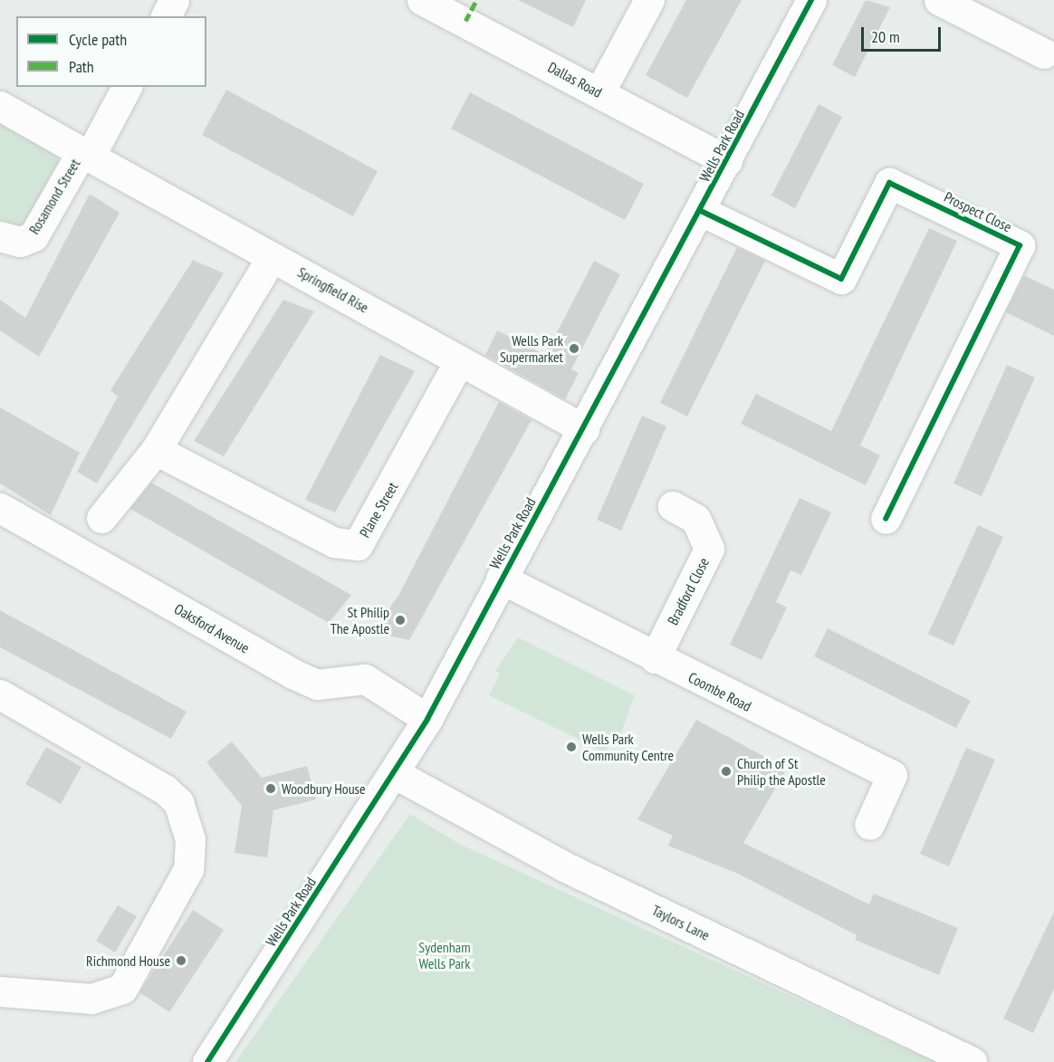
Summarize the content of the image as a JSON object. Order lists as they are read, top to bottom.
{
  "streets": {
    "street": [
      "Dallas Road",
      "Wells Park Road",
      "Rosamond Street",
      "Prospect Close",
      "Springfield Rise",
      "Plane Street",
      "Bradford Close",
      "Oaksford Avenue",
      "Coombe Road",
      "Taylors Lane"
    ]
  },
  "crossings": [
    ["Dallas Road", "Wells Park Road"],
    ["Wells Park Road", "Prospect Close"],
    ["Wells Park Road", "Springfield Rise"],
    ["Wells Park Road", "Oaksford Avenue"],
    ["Wells Park Road", "Coombe Road"],
    ["Wells Park Road", "Taylors Lane"],
    ["Rosamond Street", "Springfield Rise"],
    ["Springfield Rise", "Plane Street"],
    ["Bradford Close", "Coombe Road"]
  ],
  "parks": ["Sydenham Wells Park"],
  "places": [
    "Wells Park Supermarket",
    "St Philip The Apostle",
    "Wells Park Community Centre",
    "Church of St Philip the Apostle",
    "Woodbury House",
    "Richmond House"
  ],
  "legend": ["Cycle path", "Path"],
  "scale_bar": "20 m"
}
